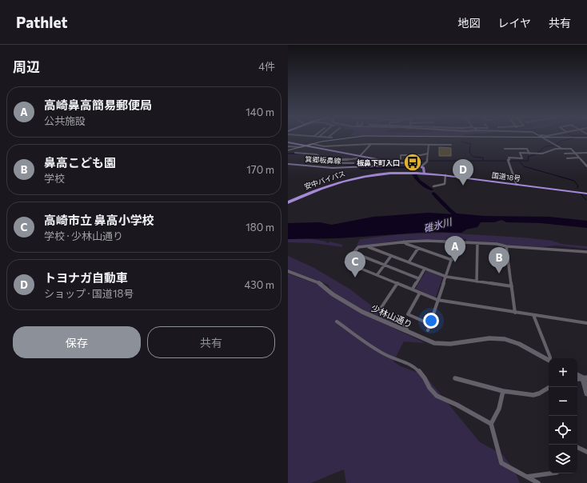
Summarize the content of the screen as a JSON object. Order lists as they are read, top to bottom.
{
  "streets": {
    "highway": ["国道18号", "安中バイパス"],
    "main road": ["箕郷板鼻線"],
    "street": ["少林山通り"]
  },
  "crossings": [
    ["国道18号", "安中バイパス"]
  ],
  "water": ["碓氷川"],
  "places": {
    "bus stop": ["板鼻下町入口"]
  },
  "page": {
    "header": "Pathlet",
    "nav": ["地図", "レイヤ", "共有"],
    "heading": ["周辺", "4件"],
    "list": [
      {
        "mark": "A",
        "name": "高崎鼻高簡易郵便局",
        "note": "公共施設",
        "value": "140 m"
      },
      {
        "mark": "B",
        "name": "鼻高こども園",
        "note": "学校",
        "value": "170 m"
      },
      {
        "mark": "C",
        "name": "高崎市立 鼻高小学校",
        "note": "学校 · 少林山通り",
        "value": "180 m"
      },
      {
        "mark": "D",
        "name": "トヨナガ自動車",
        "note": "ショップ · 国道18号",
        "value": "430 m"
      }
    ],
    "pins": [
      "D",
      "A",
      "B",
      "C"
    ],
    "buttons": ["保存", "共有"],
    "map_buttons": ["+", "−"]
  }
}
